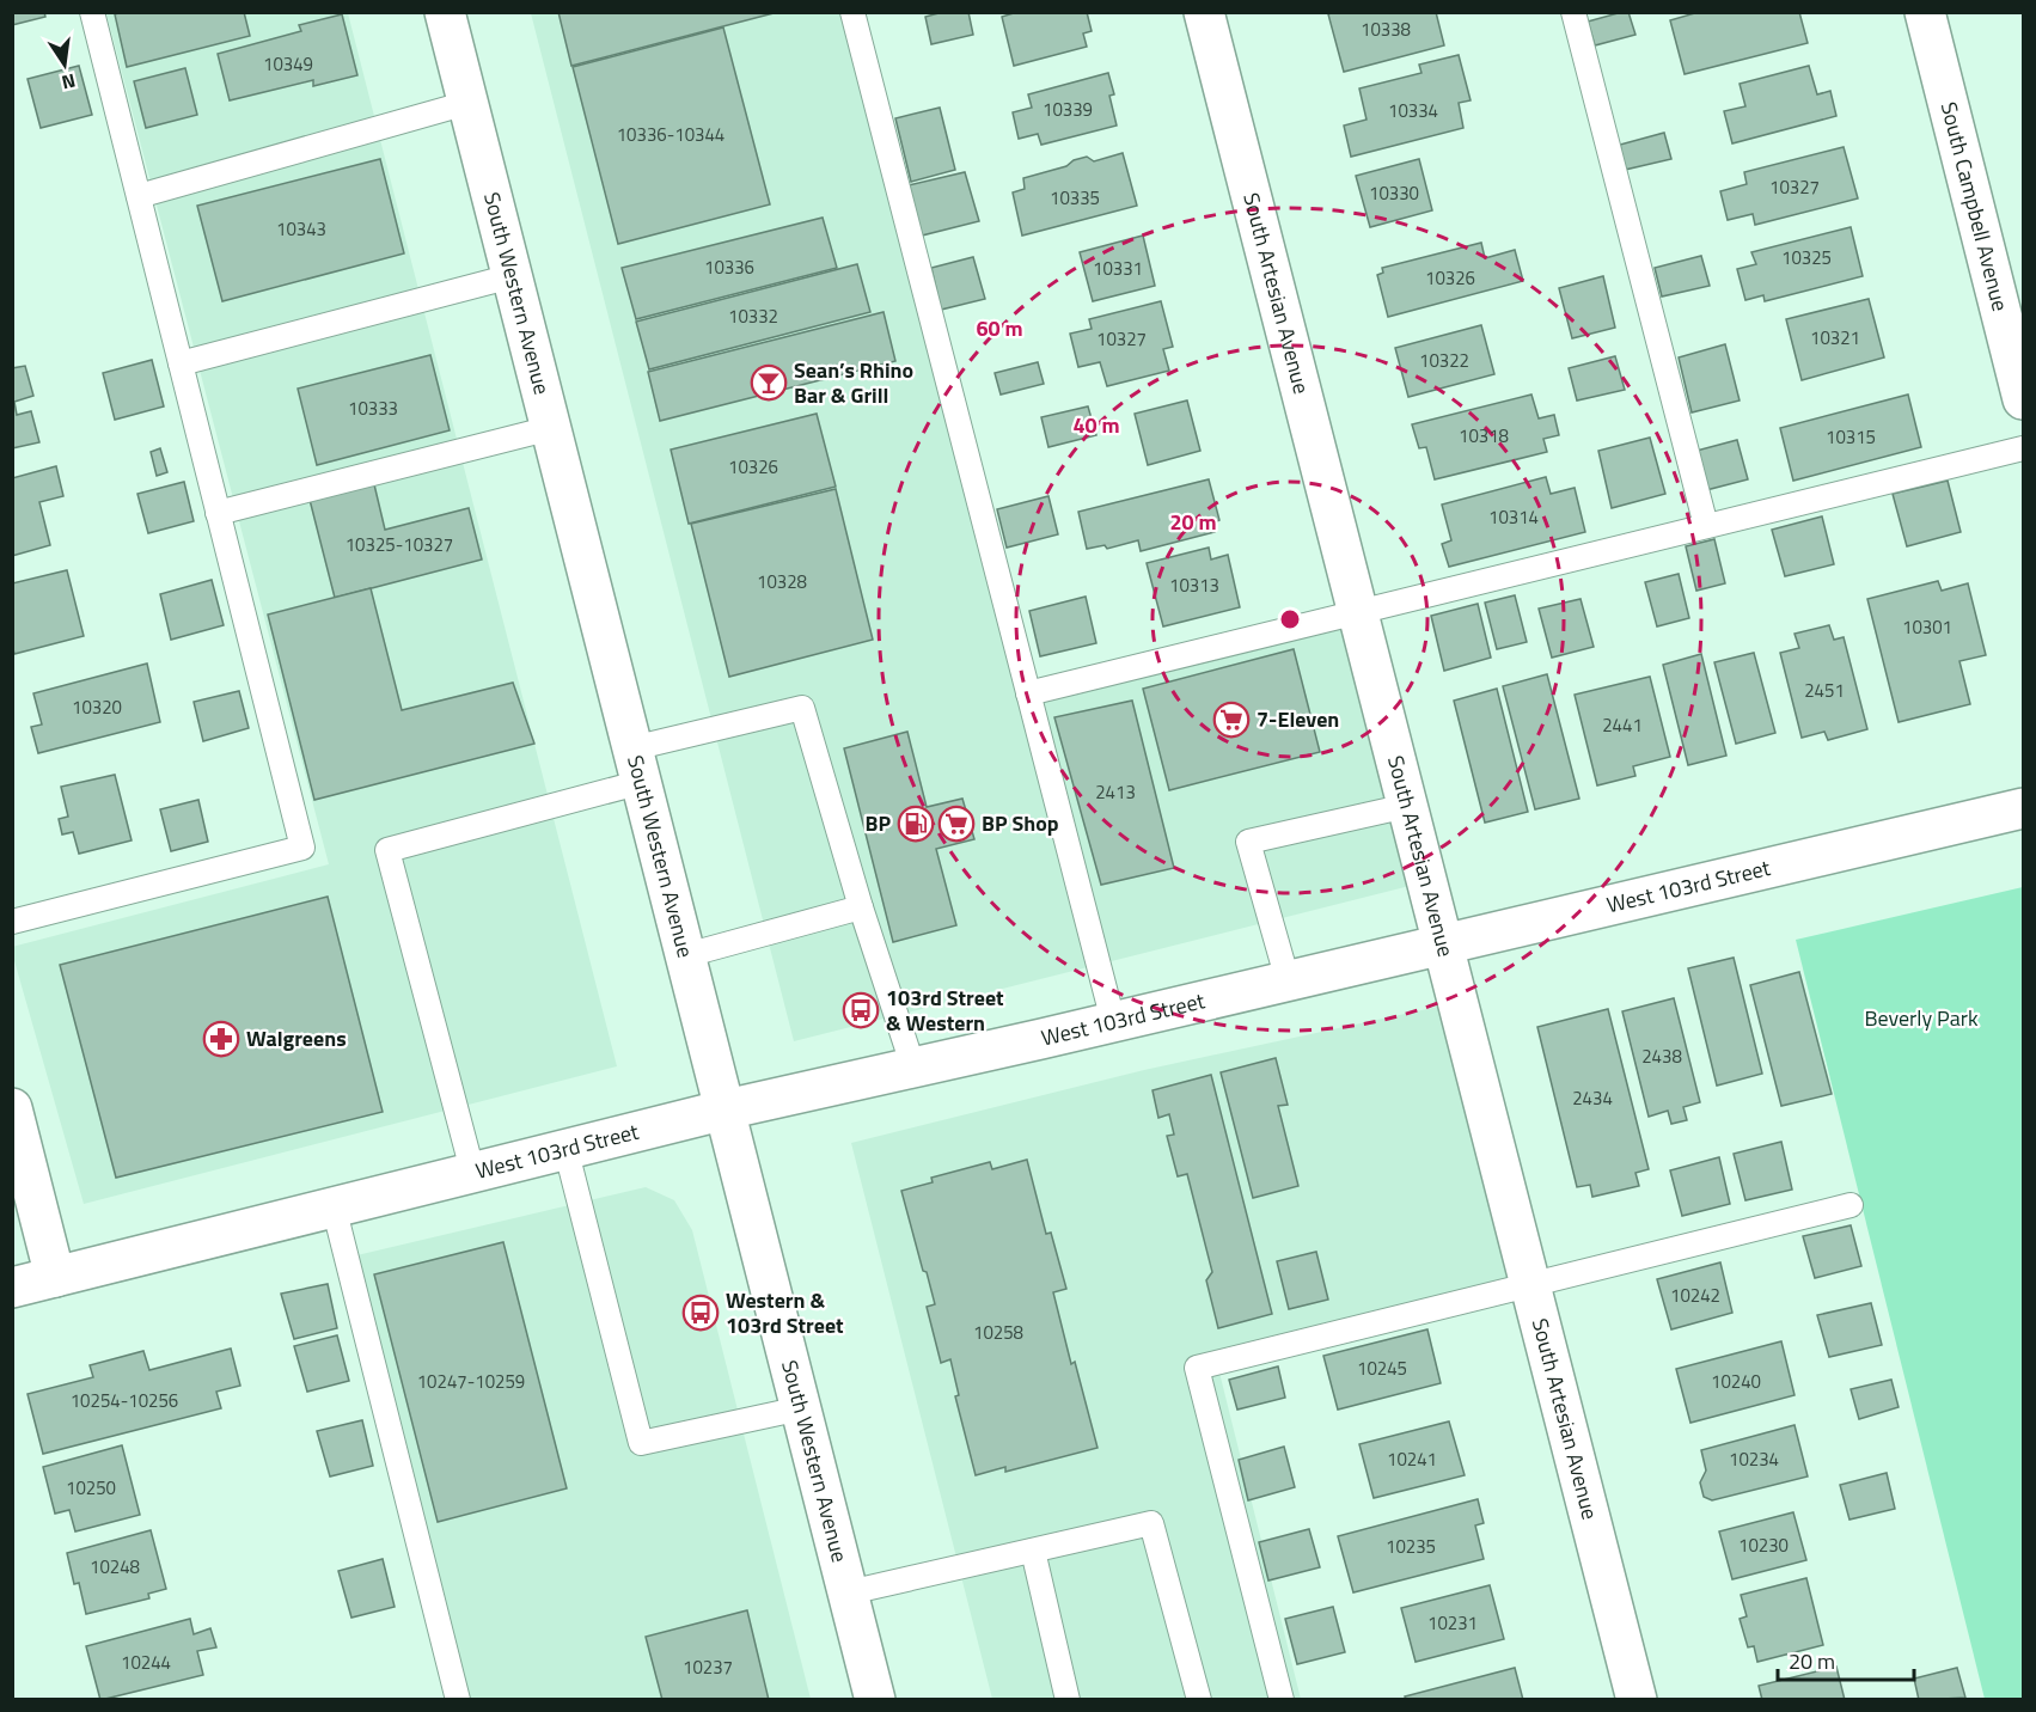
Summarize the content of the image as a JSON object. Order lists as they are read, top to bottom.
{
  "streets": {
    "main road": [
      "South Campbell Avenue",
      "South Western Avenue",
      "South Artesian Avenue",
      "West 103rd Street"
    ]
  },
  "crossings": [
    ["South Western Avenue", "West 103rd Street"],
    ["South Artesian Avenue", "West 103rd Street"]
  ],
  "parks": ["Beverly Park"],
  "places": {
    "bar": ["Sean’s Rhino Bar & Grill"],
    "supermarket": ["7-Eleven", "BP Shop"],
    "fuel station": ["BP"],
    "bus stop": ["103rd Street & Western", "Western & 103rd Street"],
    "pharmacy": ["Walgreens"]
  },
  "house_numbers": [
    "10338",
    "10349",
    "10339",
    "10334",
    "10336-10344",
    "10327",
    "10330",
    "10335",
    "10343",
    "10325",
    "10336",
    "10331",
    "10326",
    "10332",
    "10321",
    "10327",
    "10322",
    "10333",
    "10318",
    "10315",
    "10326",
    "10314",
    "10325-10327",
    "10328",
    "10313",
    "10301",
    "2451",
    "10320",
    "2441",
    "2413",
    "2438",
    "2434",
    "10242",
    "10258",
    "10245",
    "10247-10259",
    "10240",
    "10254-10256",
    "10241",
    "10234",
    "10250",
    "10230",
    "10235",
    "10248",
    "10231",
    "10244",
    "10237"
  ],
  "scale_bar": "20 m",
  "north": "bottom",
  "rings": ["60 m", "40 m", "20 m"]
}
